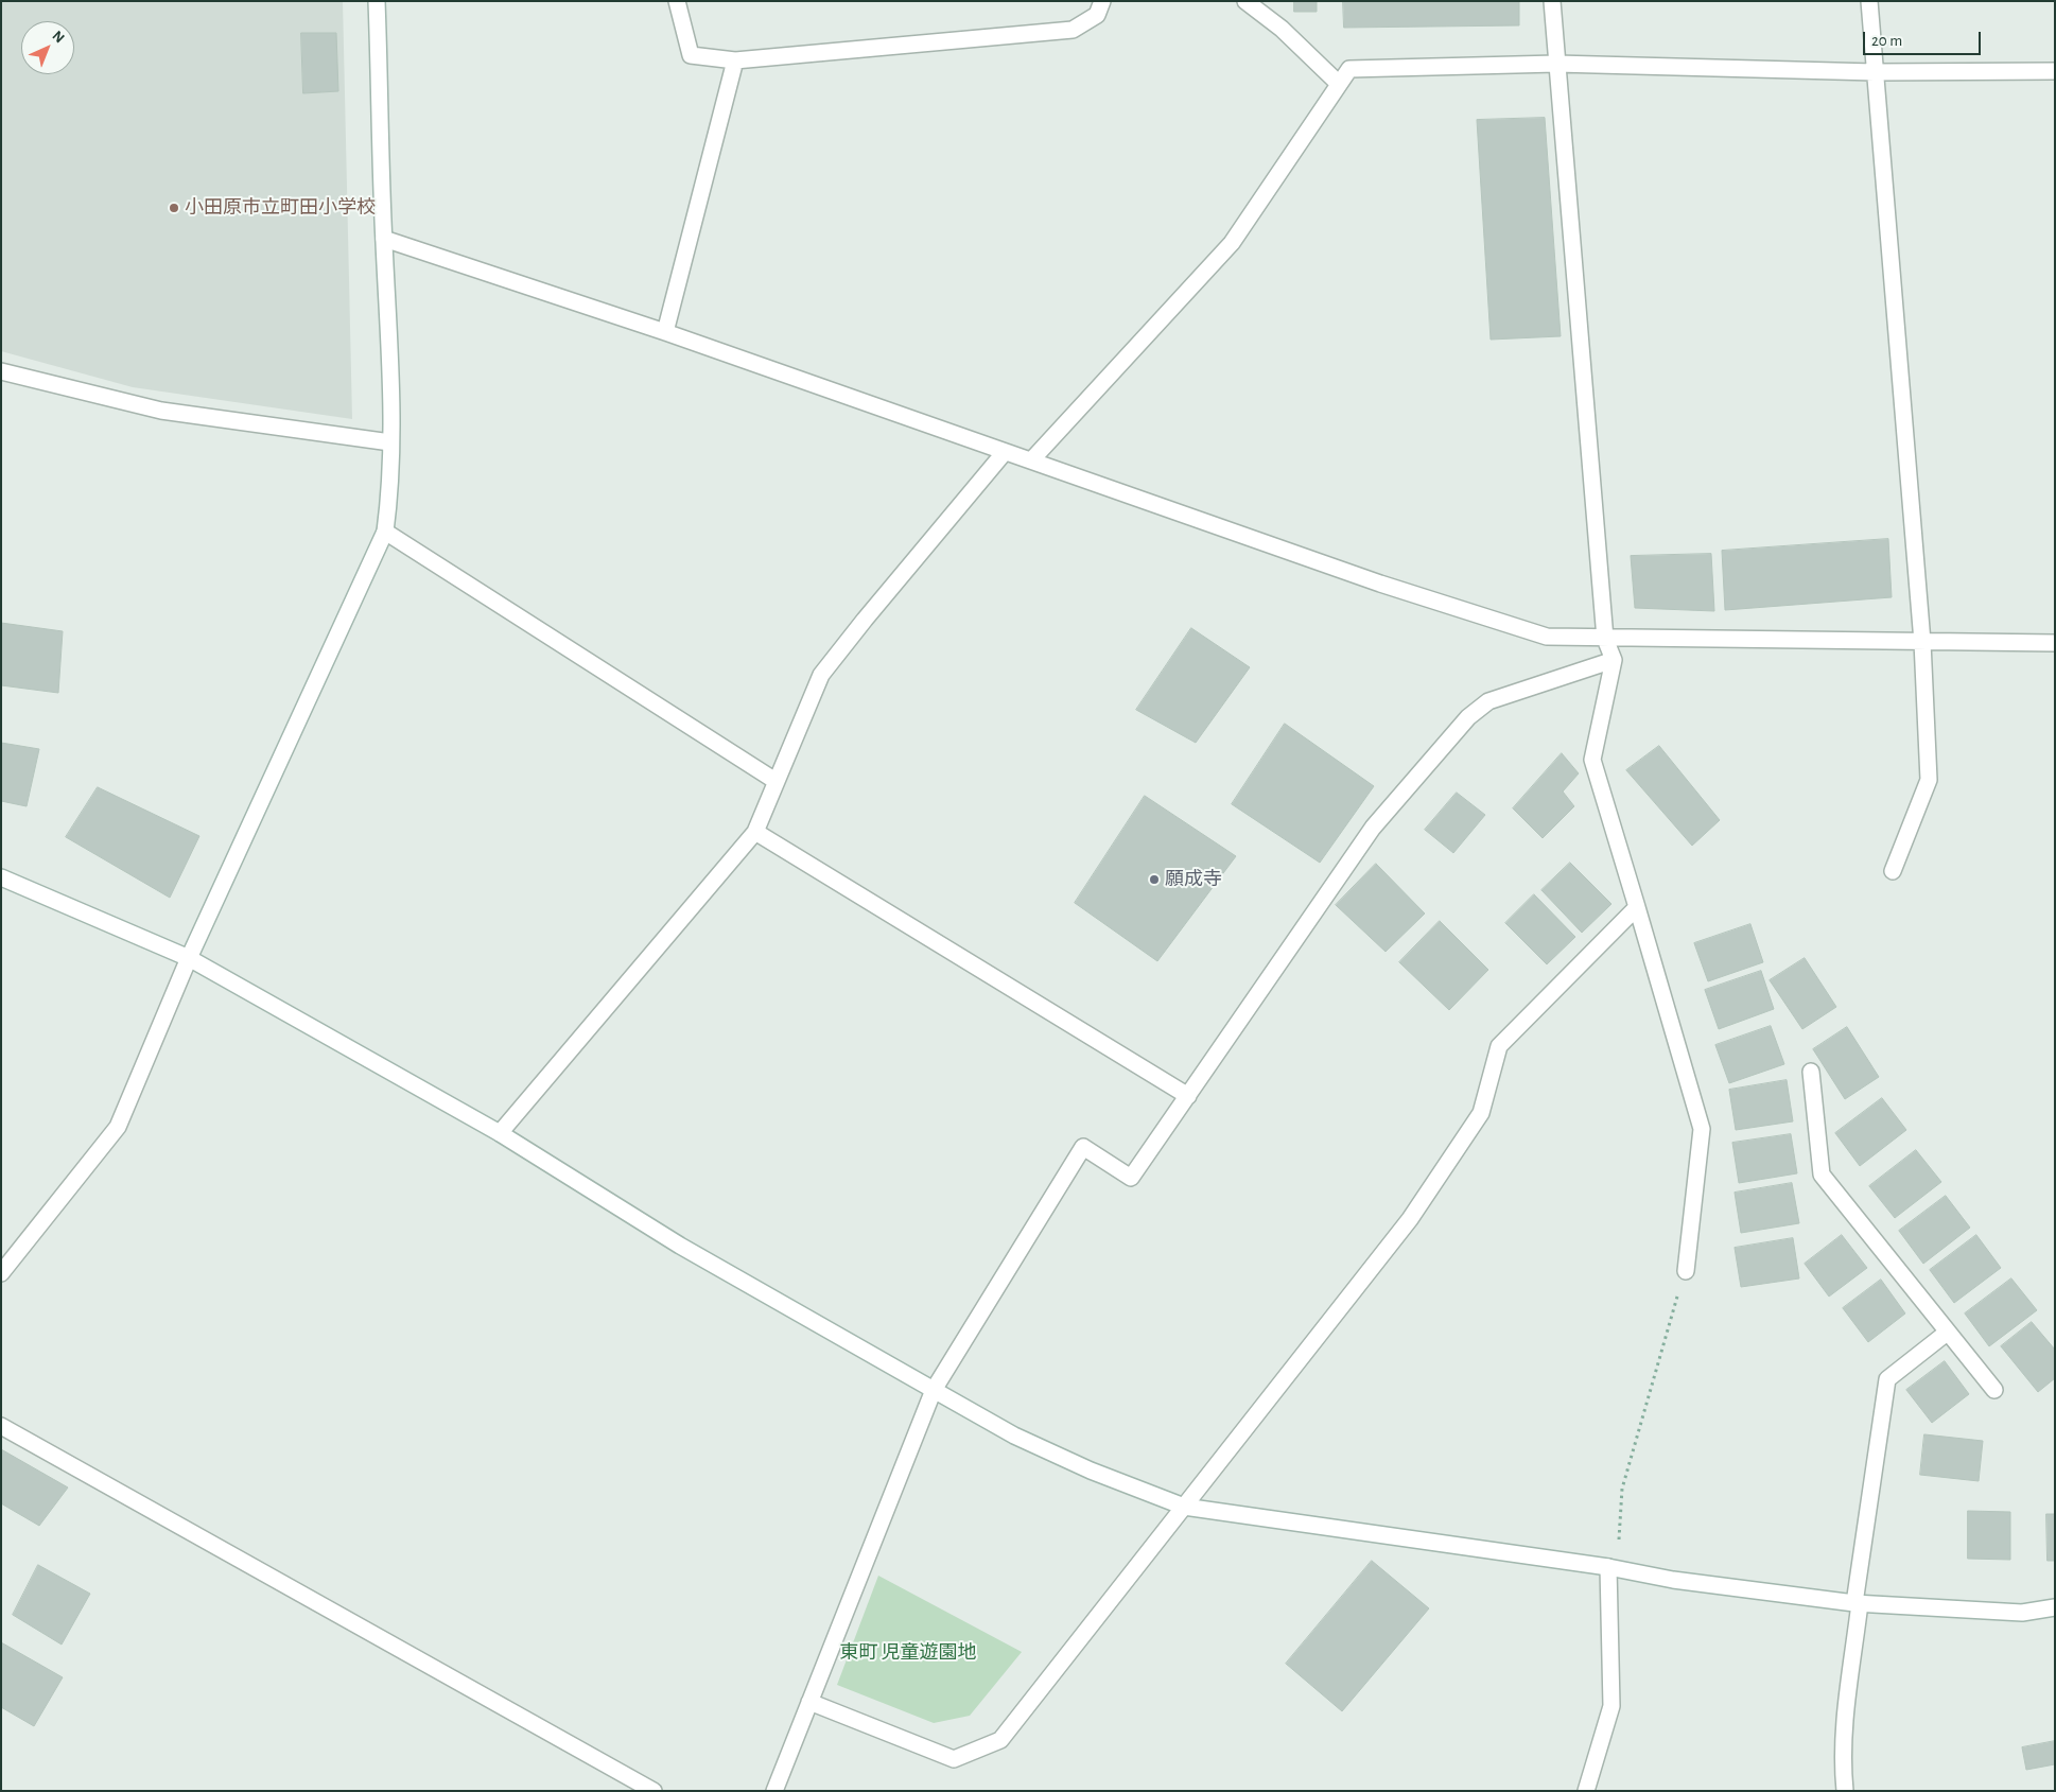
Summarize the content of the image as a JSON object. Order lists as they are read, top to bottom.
{
  "parks": ["東町 児童遊園地"],
  "places": ["小田原市立町田小学校", "願成寺"],
  "scale_bar": "20 m",
  "north": "top right"
}
